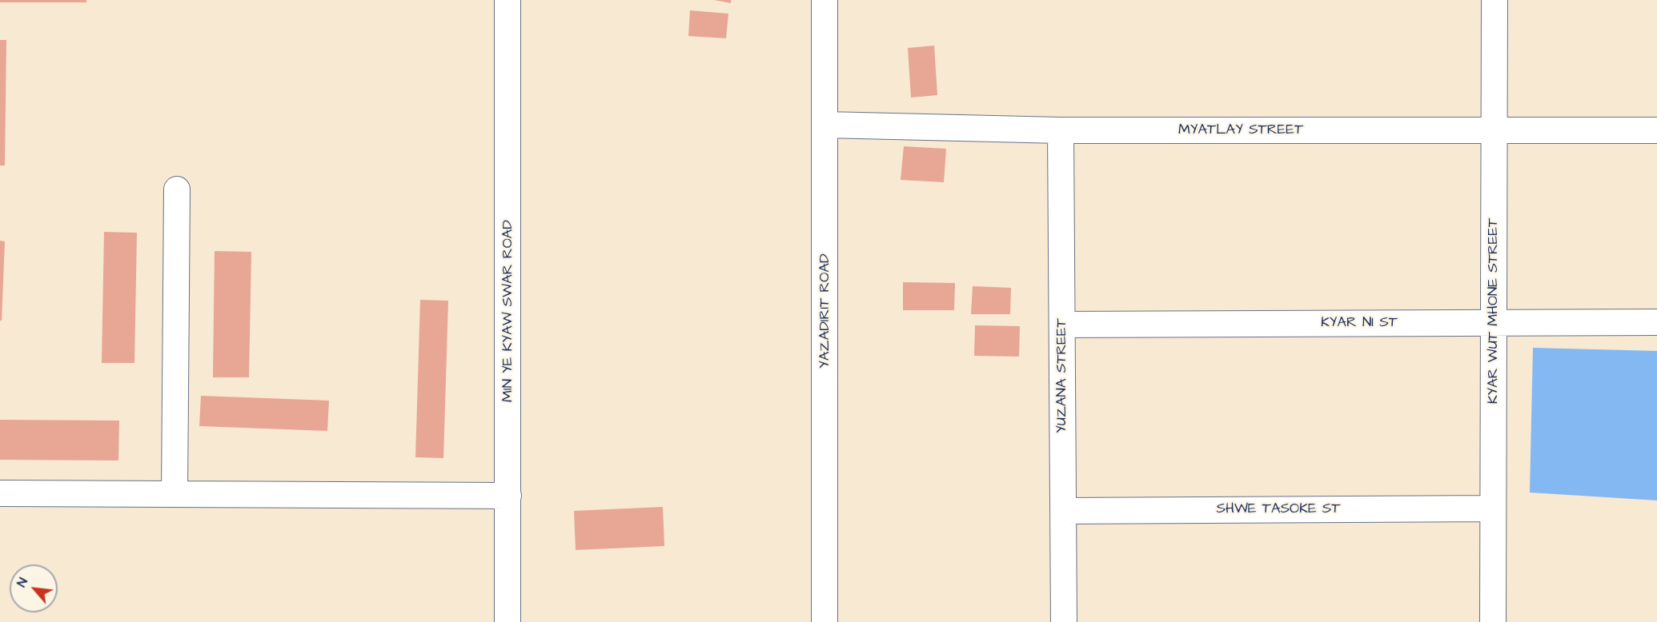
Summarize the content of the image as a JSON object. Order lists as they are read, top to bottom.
{
  "streets": {
    "street": [
      "MYATLAY STREET",
      "MIN YE KYAW SWAR ROAD",
      "YAZADIRIT ROAD",
      "KYAR WUT MHONE STREET",
      "KYAR NI ST",
      "YUZANA STREET",
      "SHWE TASOKE ST"
    ]
  },
  "crossings": [
    ["MYATLAY STREET", "YAZADIRIT ROAD"],
    ["MYATLAY STREET", "KYAR WUT MHONE STREET"],
    ["MYATLAY STREET", "YUZANA STREET"],
    ["KYAR WUT MHONE STREET", "KYAR NI ST"],
    ["KYAR WUT MHONE STREET", "SHWE TASOKE ST"],
    ["KYAR NI ST", "YUZANA STREET"],
    ["YUZANA STREET", "SHWE TASOKE ST"]
  ],
  "north": "top left"
}
